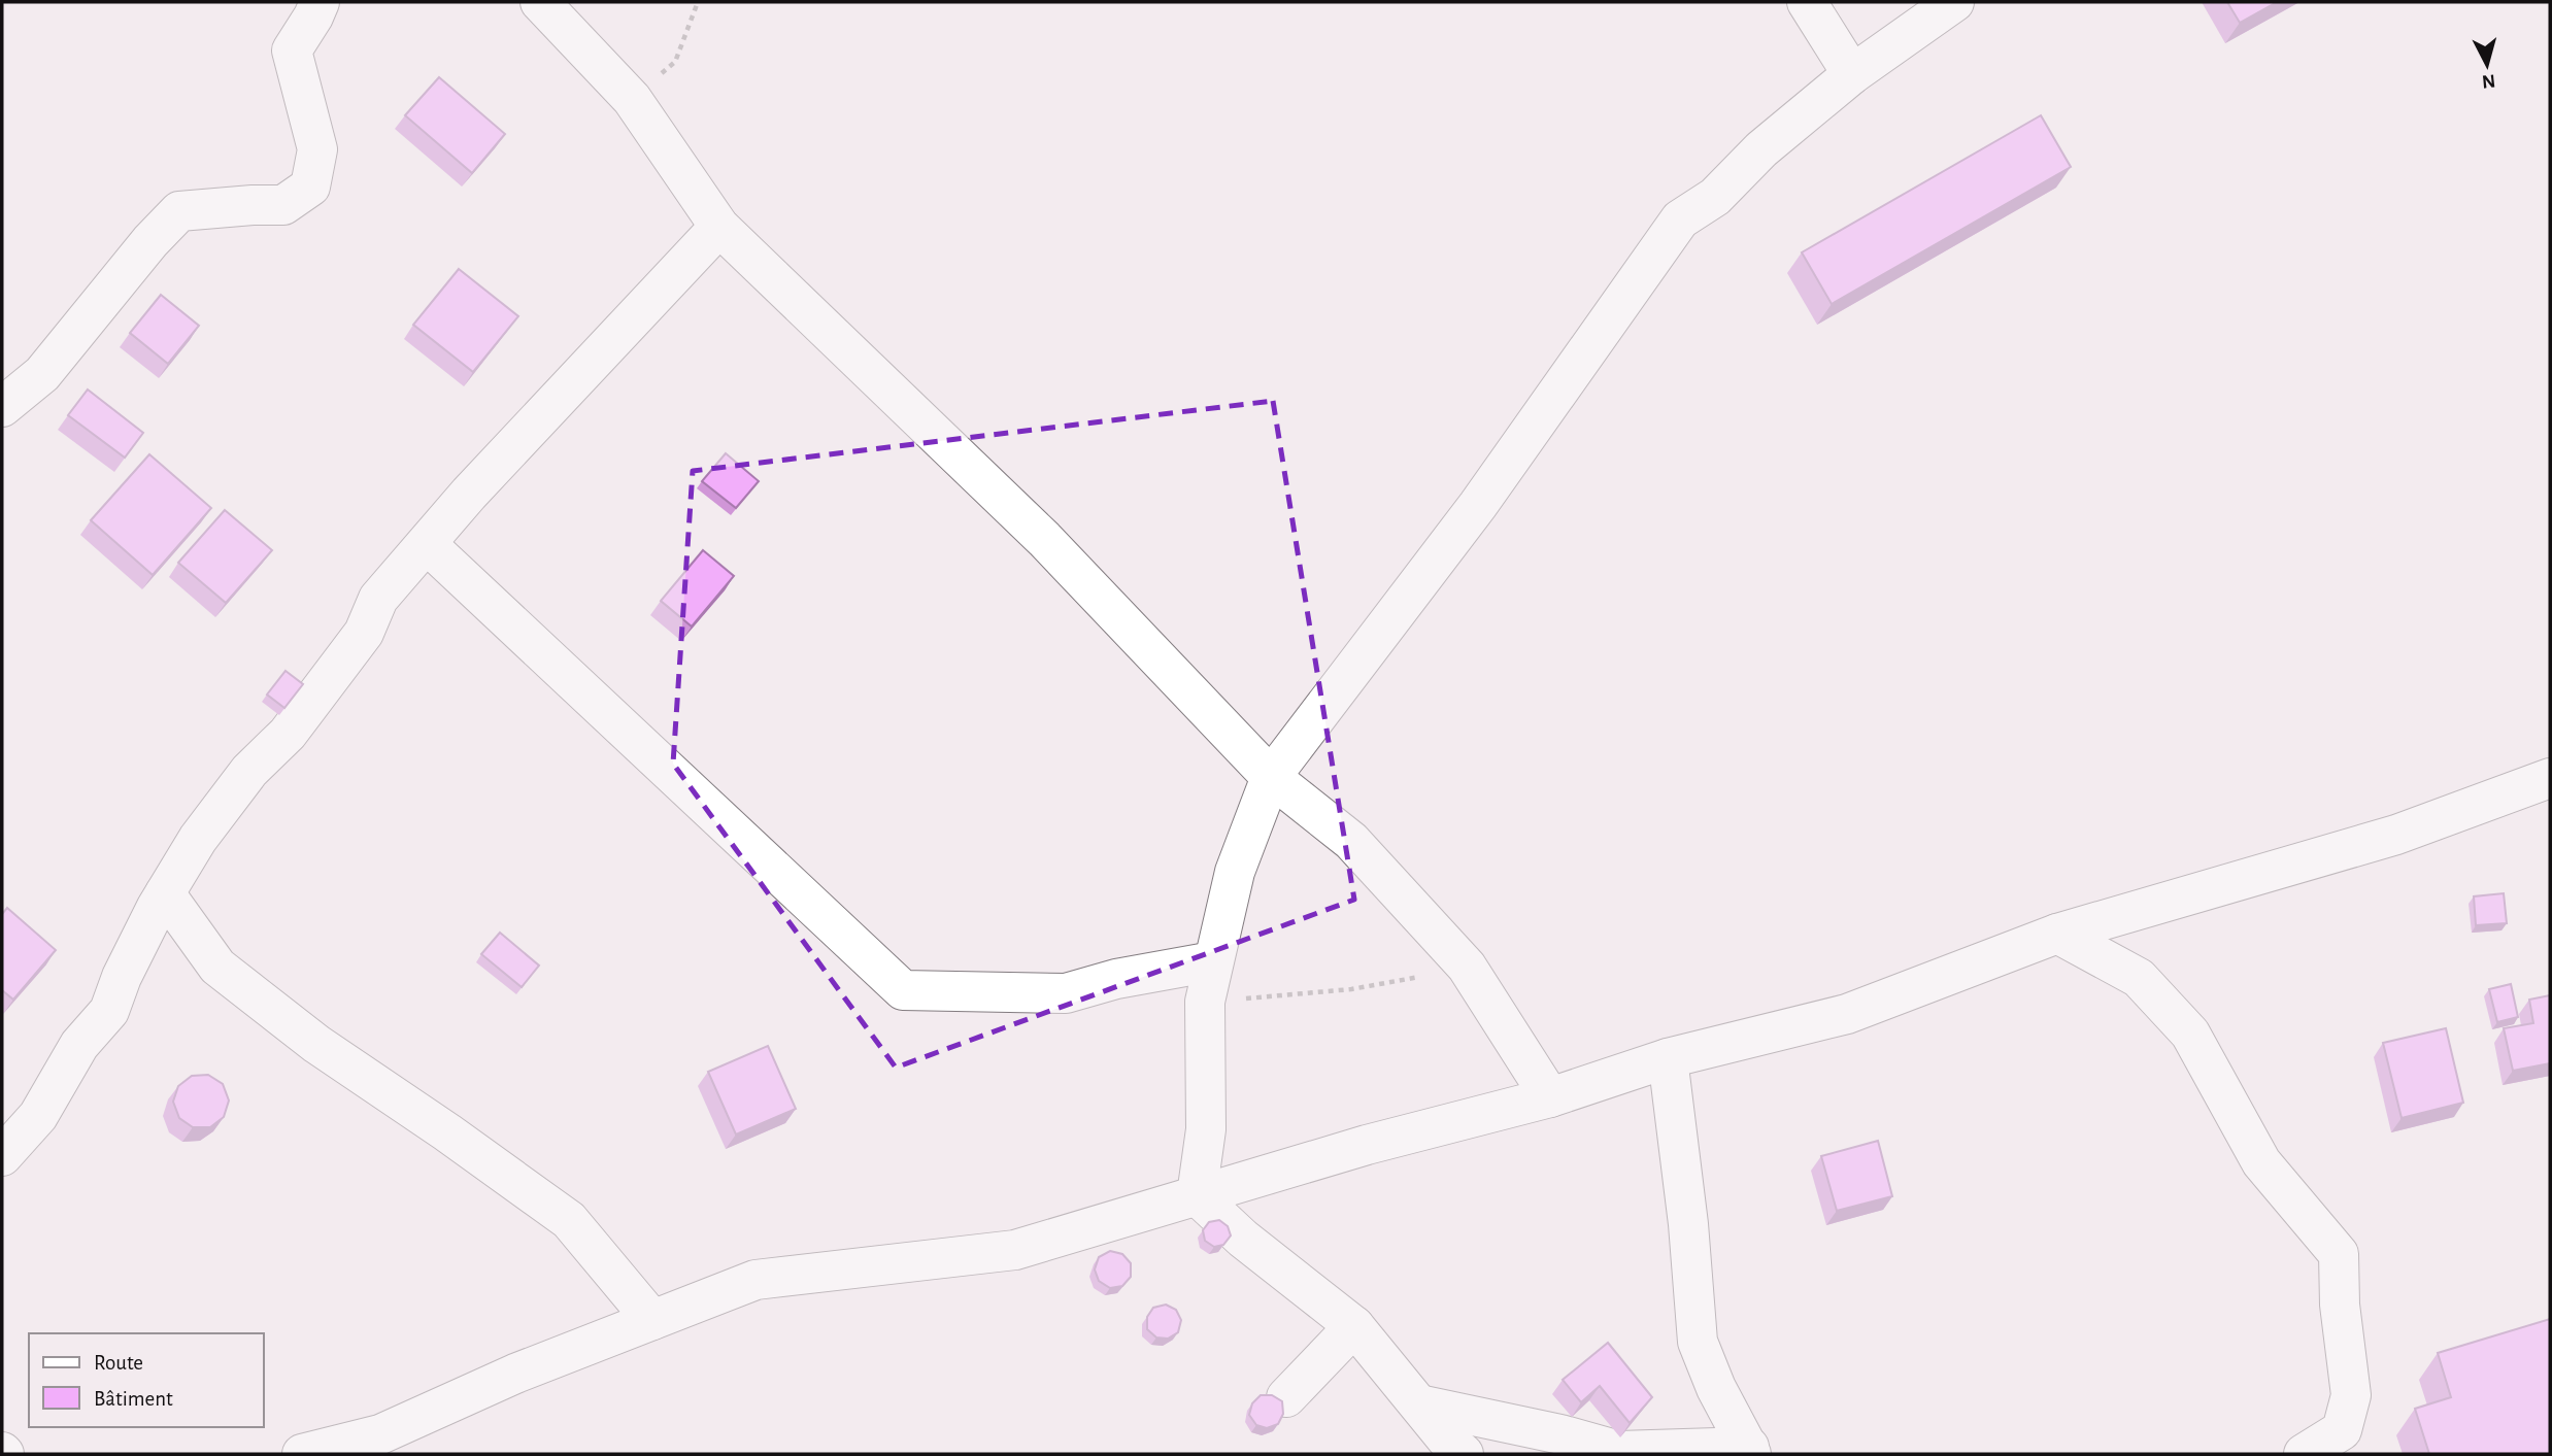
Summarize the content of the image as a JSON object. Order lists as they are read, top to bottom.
{
  "legend": ["Route", "Bâtiment"],
  "north": "bottom"
}
